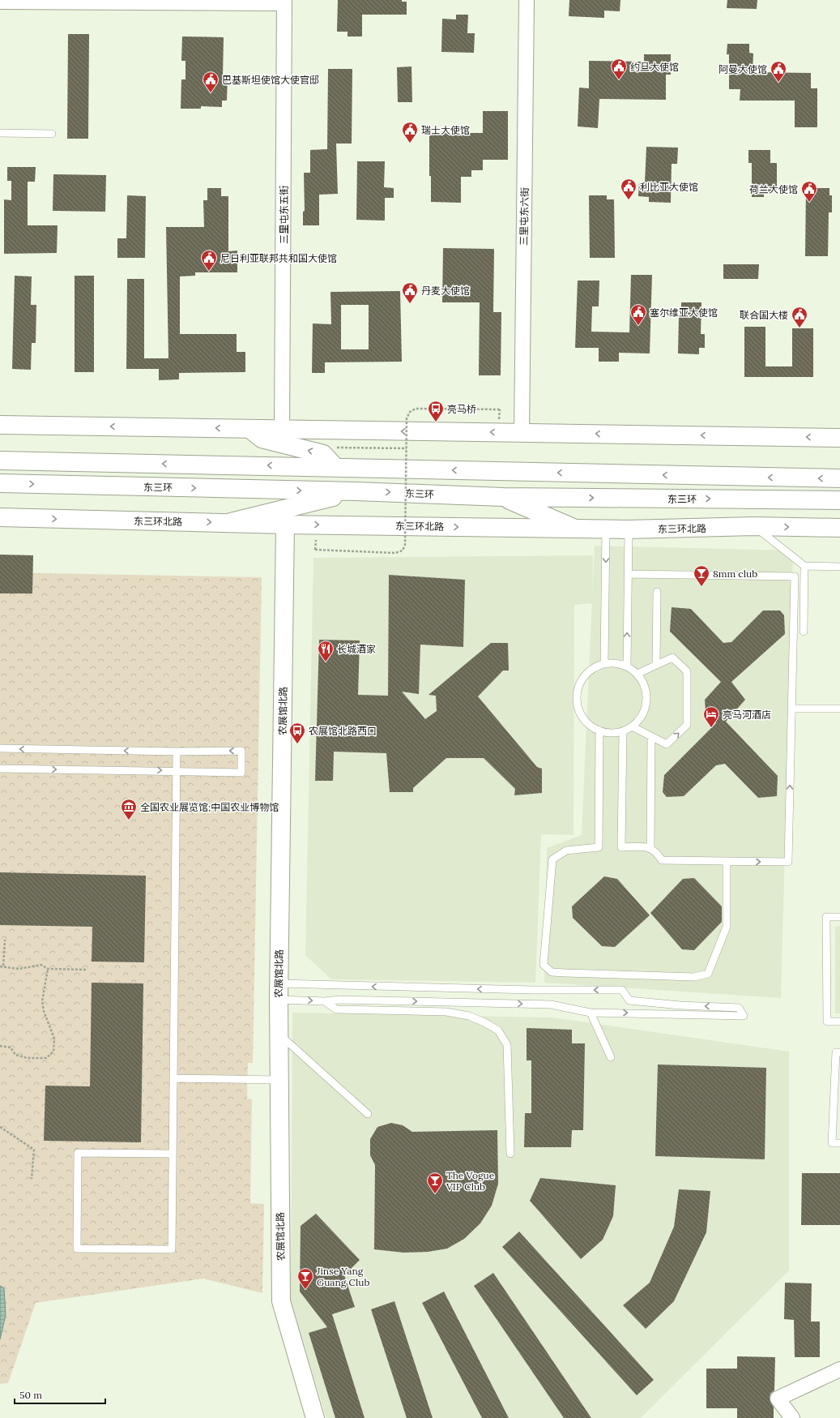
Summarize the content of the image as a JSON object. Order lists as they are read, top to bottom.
{
  "streets": {
    "main road": ["东三环", "东三环北路", "农展馆北路"],
    "street": ["三里屯东五街", "三里屯东六街"]
  },
  "crossings": [
    ["东三环北路", "农展馆北路"]
  ],
  "places": {
    "public building": [
      "约旦大使馆",
      "阿曼大使馆",
      "巴基斯坦使馆大使官邸",
      "瑞士大使馆",
      "利比亚大使馆",
      "荷兰大使馆",
      "尼日利亚联邦共和国大使馆",
      "丹麦大使馆",
      "塞尔维亚大使馆",
      "联合国大楼"
    ],
    "bus stop": ["亮马桥", "农展馆北路西口"],
    "bar": ["8mm club", "The Vogue VIP Club", "Jinse Yang Guang Club"],
    "restaurant": ["长城酒家"],
    "hotel": ["亮马河酒店"],
    "museum": ["全国农业展览馆;中国农业博物馆"]
  },
  "scale_bar": "50 m"
}
